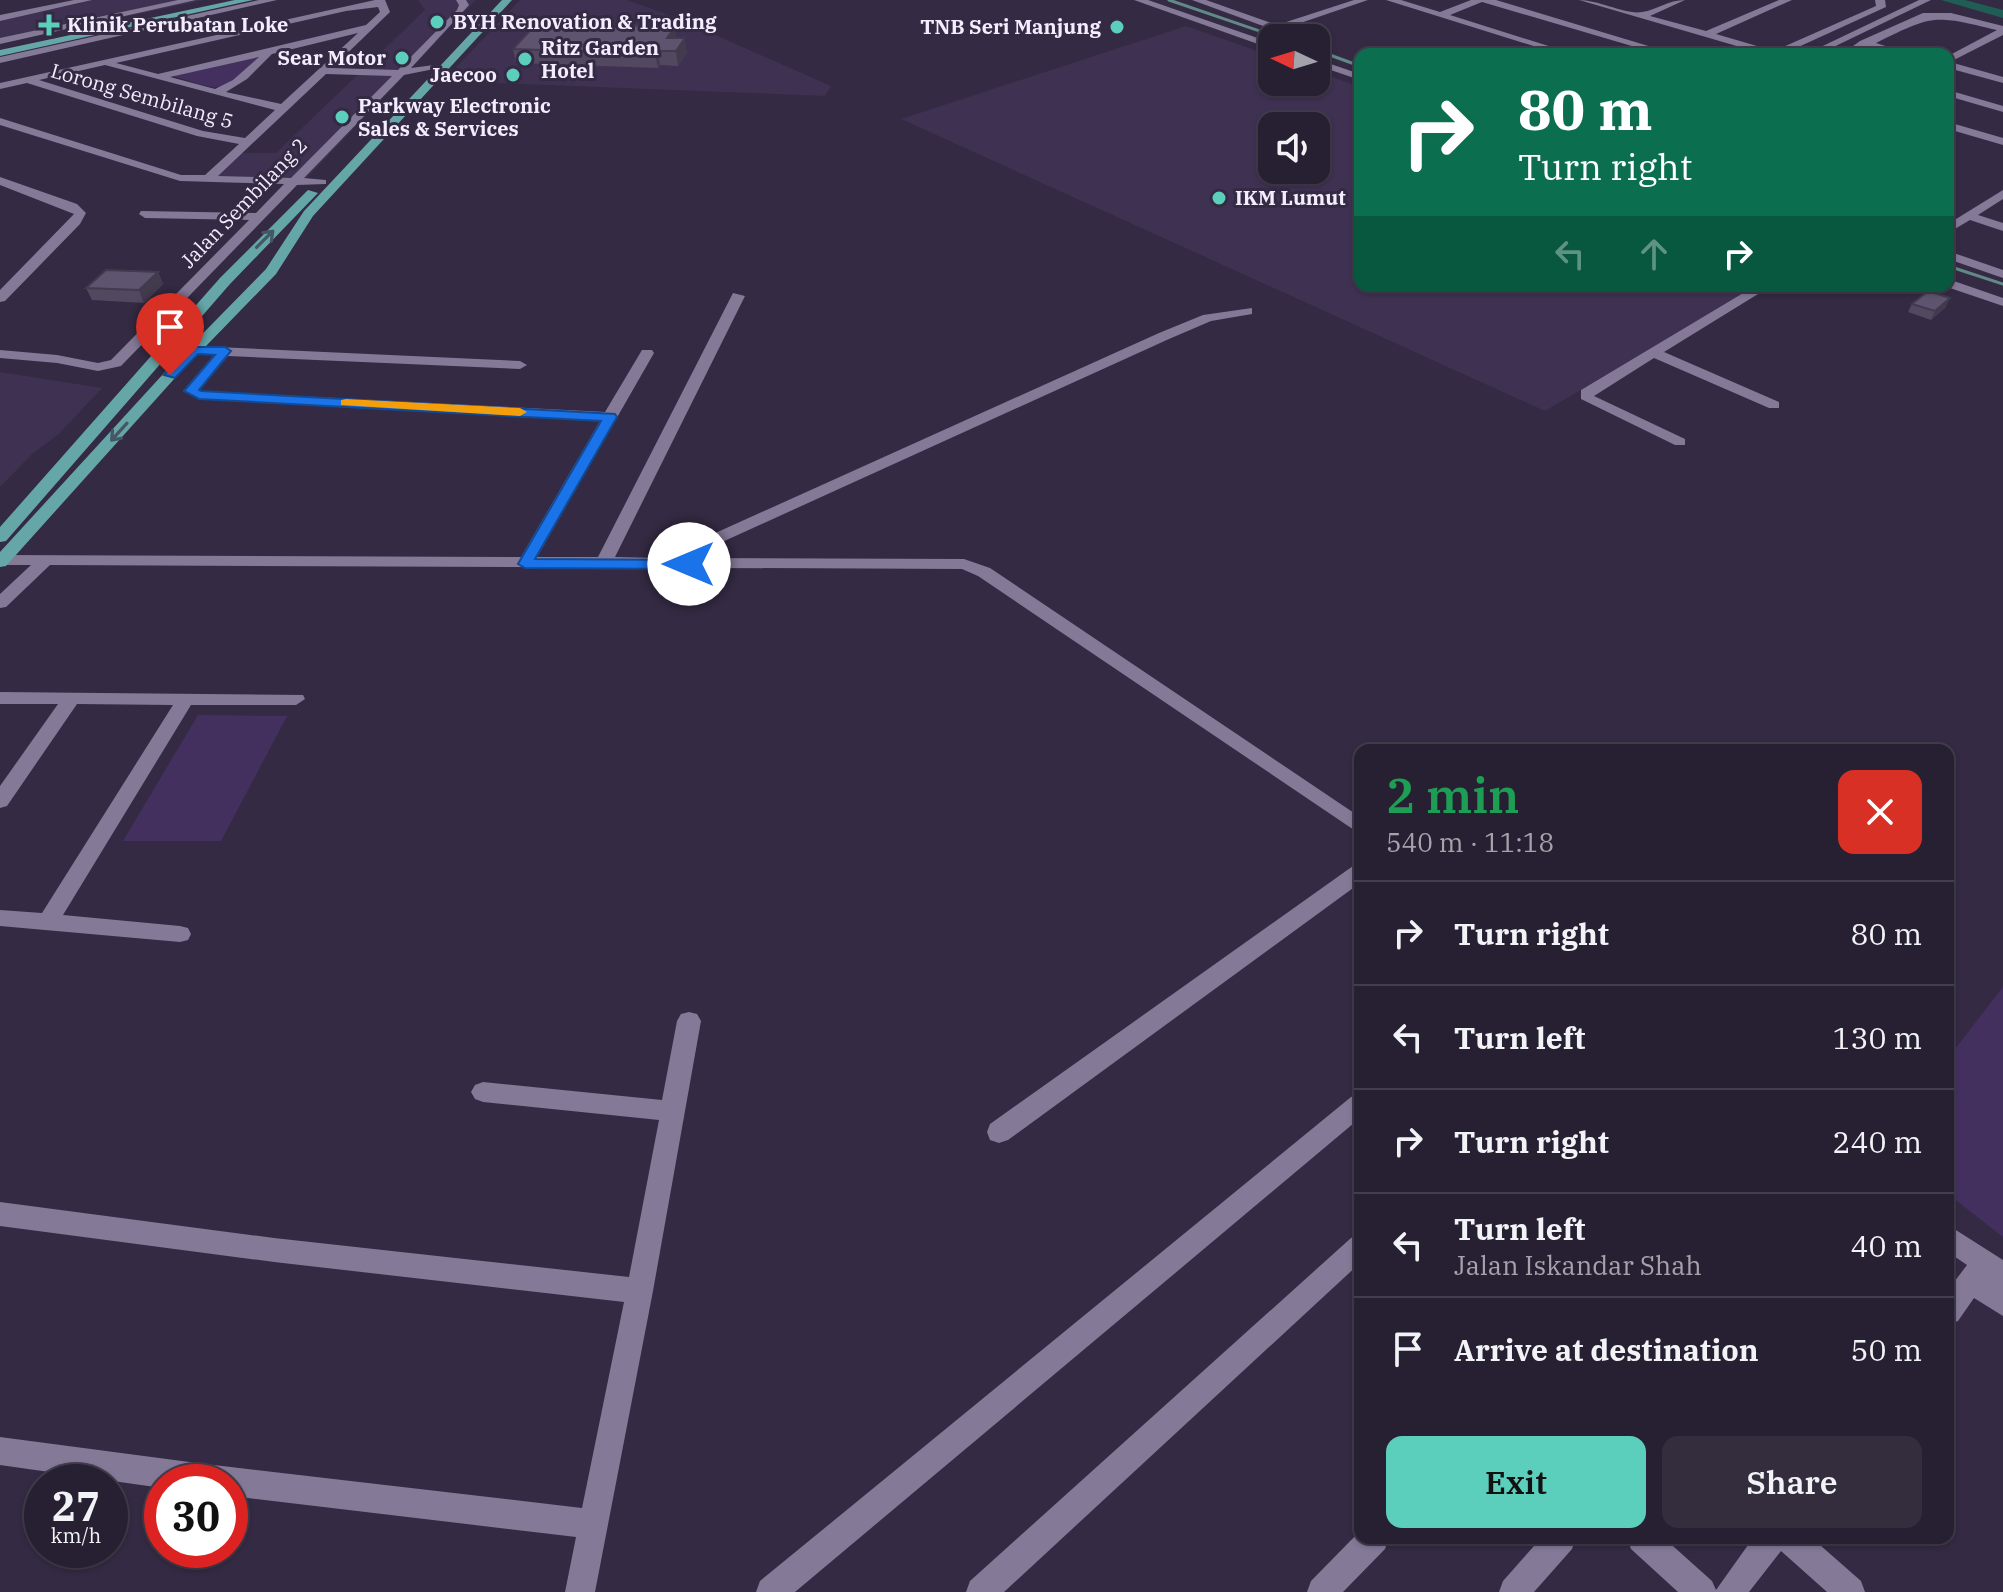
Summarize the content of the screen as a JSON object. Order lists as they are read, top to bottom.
{
  "streets": {
    "street": ["Lorong Sembilang 5", "Jalan Sembilang 2"]
  },
  "places": {
    "other": [
      "BYH Renovation & Trading",
      "TNB Seri Manjung",
      "Sear Motor",
      "Ritz Garden Hotel",
      "Jaecoo",
      "Parkway Electronic Sales & Services",
      "IKM Lumut"
    ],
    "health": ["Klinik Perubatan Loke"]
  },
  "north": "left",
  "page": {
    "turn": ["80 m", "Turn right"],
    "heading": ["2 min", "540 m · 11:18"],
    "list": [
      {
        "name": "Turn right",
        "value": "80 m"
      },
      {
        "name": "Turn left",
        "value": "130 m"
      },
      {
        "name": "Turn right",
        "value": "240 m"
      },
      {
        "name": "Turn left",
        "note": "Jalan Iskandar Shah",
        "value": "40 m"
      },
      {
        "name": "Arrive at destination",
        "value": "50 m"
      }
    ],
    "buttons": ["Exit", "Share"],
    "speed": "27 km/h",
    "limit": "30"
  }
}
